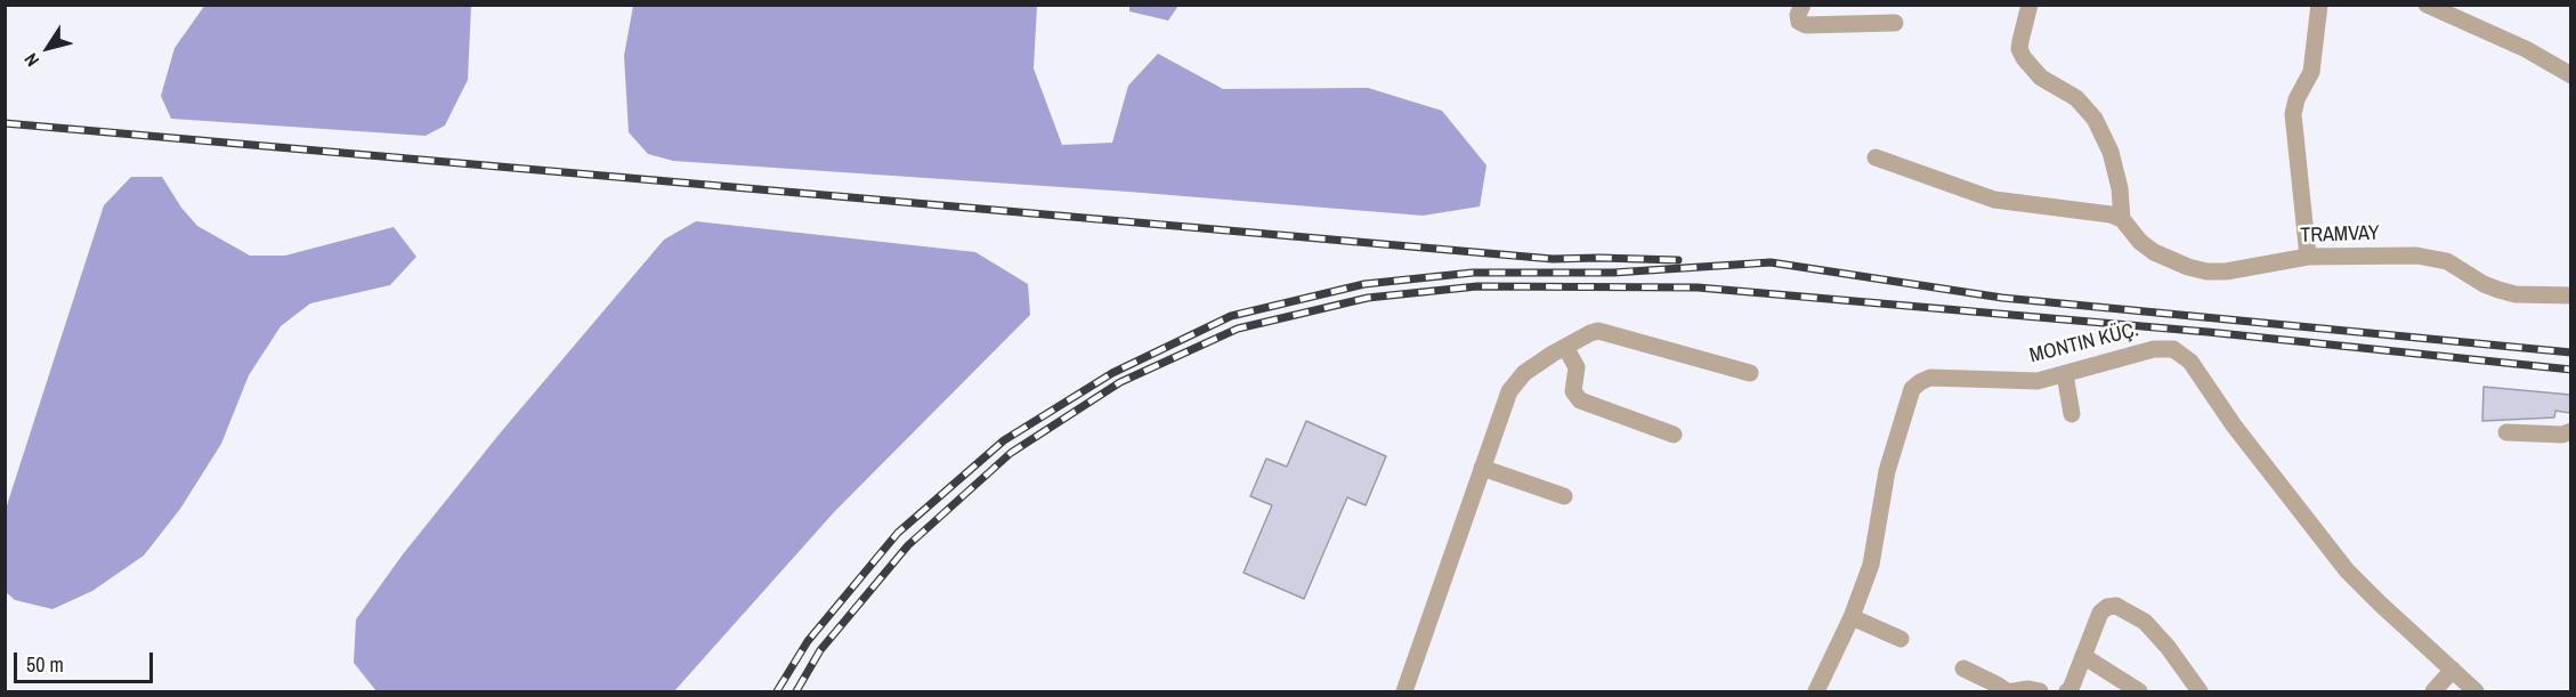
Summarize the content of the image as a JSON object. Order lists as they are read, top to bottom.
{
  "streets": {
    "street": ["TRAMVAY", "MONTIN KÜÇ."]
  },
  "scale_bar": "50 m",
  "north": "bottom left"
}
